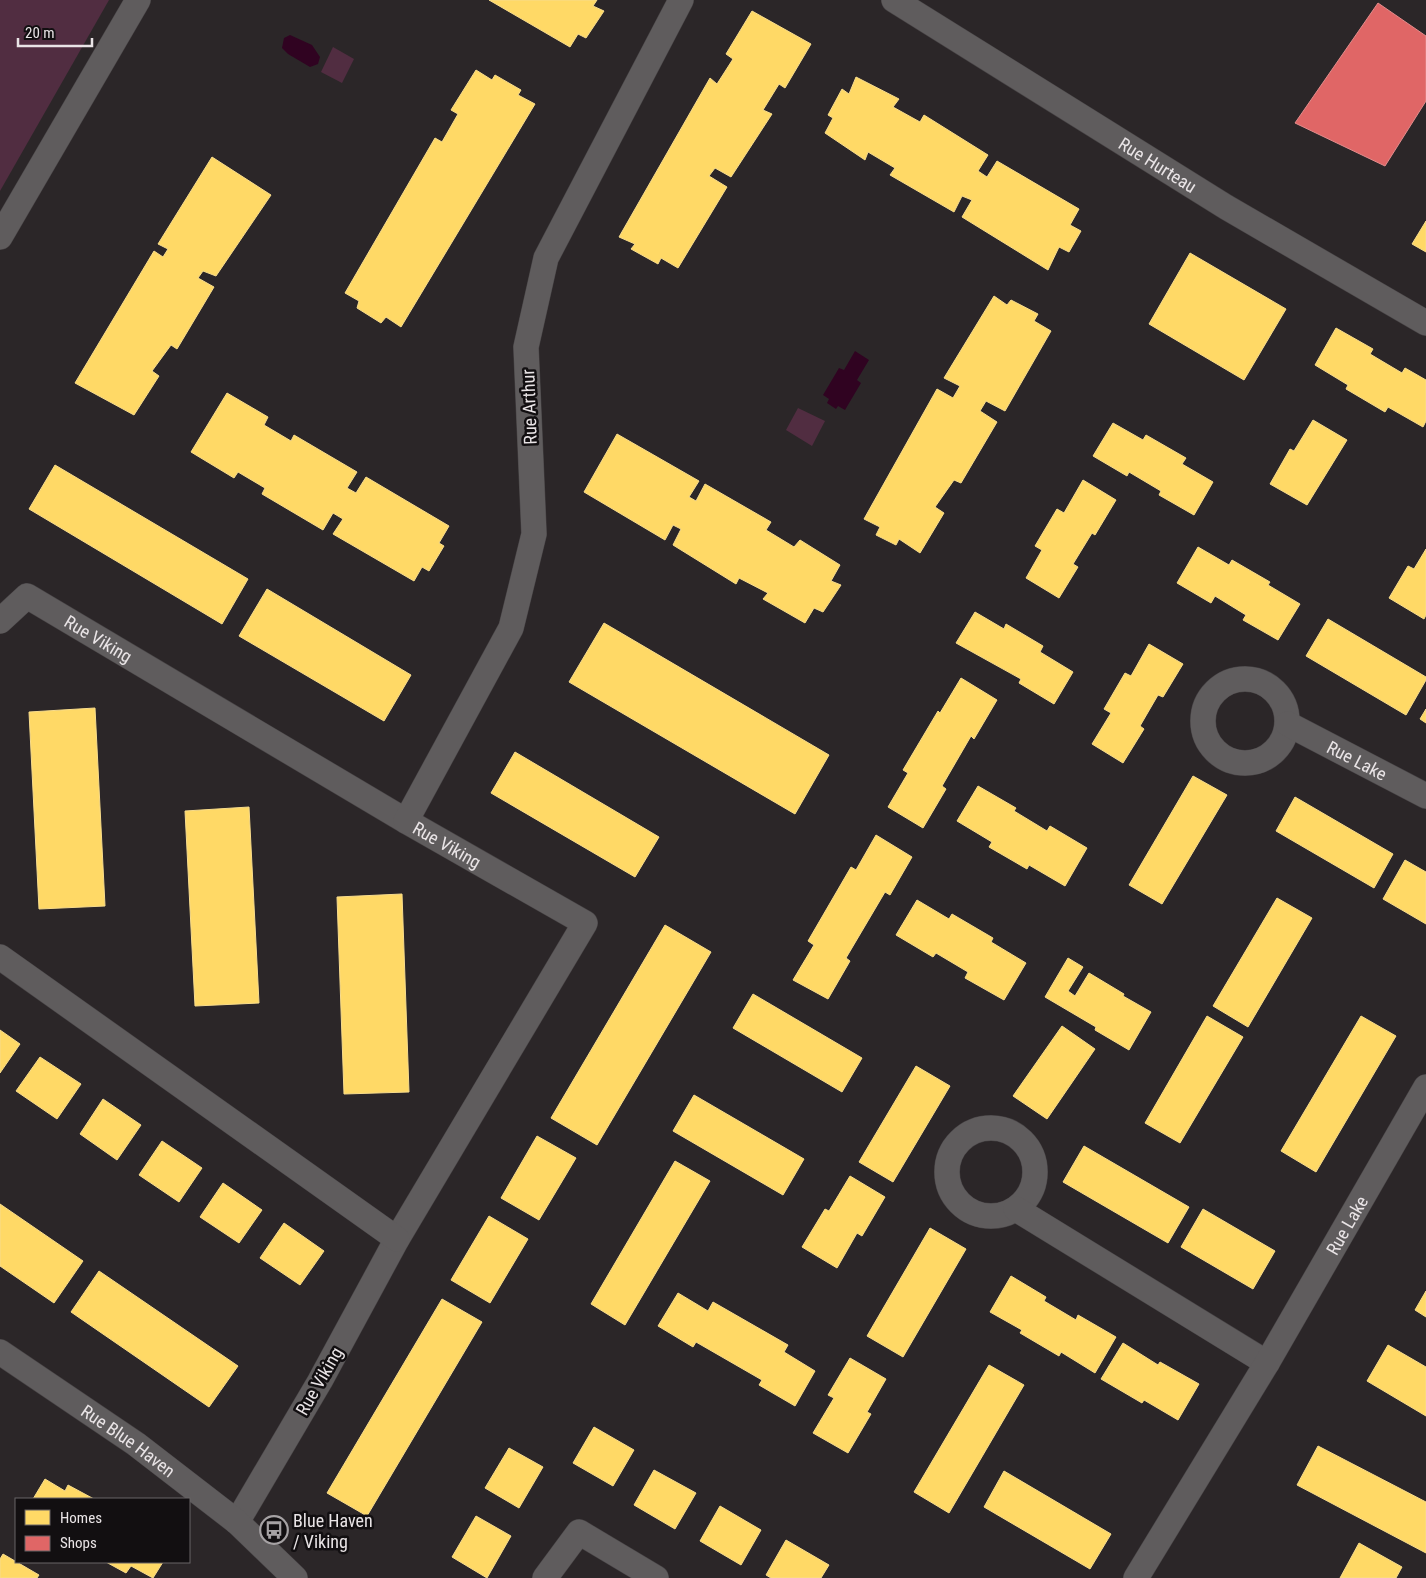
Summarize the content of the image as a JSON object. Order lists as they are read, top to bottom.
{
  "streets": {
    "street": [
      "Rue Hurteau",
      "Rue Arthur",
      "Rue Viking",
      "Rue Lake",
      "Rue Blue Haven"
    ]
  },
  "crossings": [
    ["Rue Arthur", "Rue Viking"],
    ["Rue Viking", "Rue Blue Haven"]
  ],
  "places": {
    "bus stop": ["Blue Haven / Viking"]
  },
  "legend": ["Homes", "Shops"],
  "scale_bar": "20 m"
}
